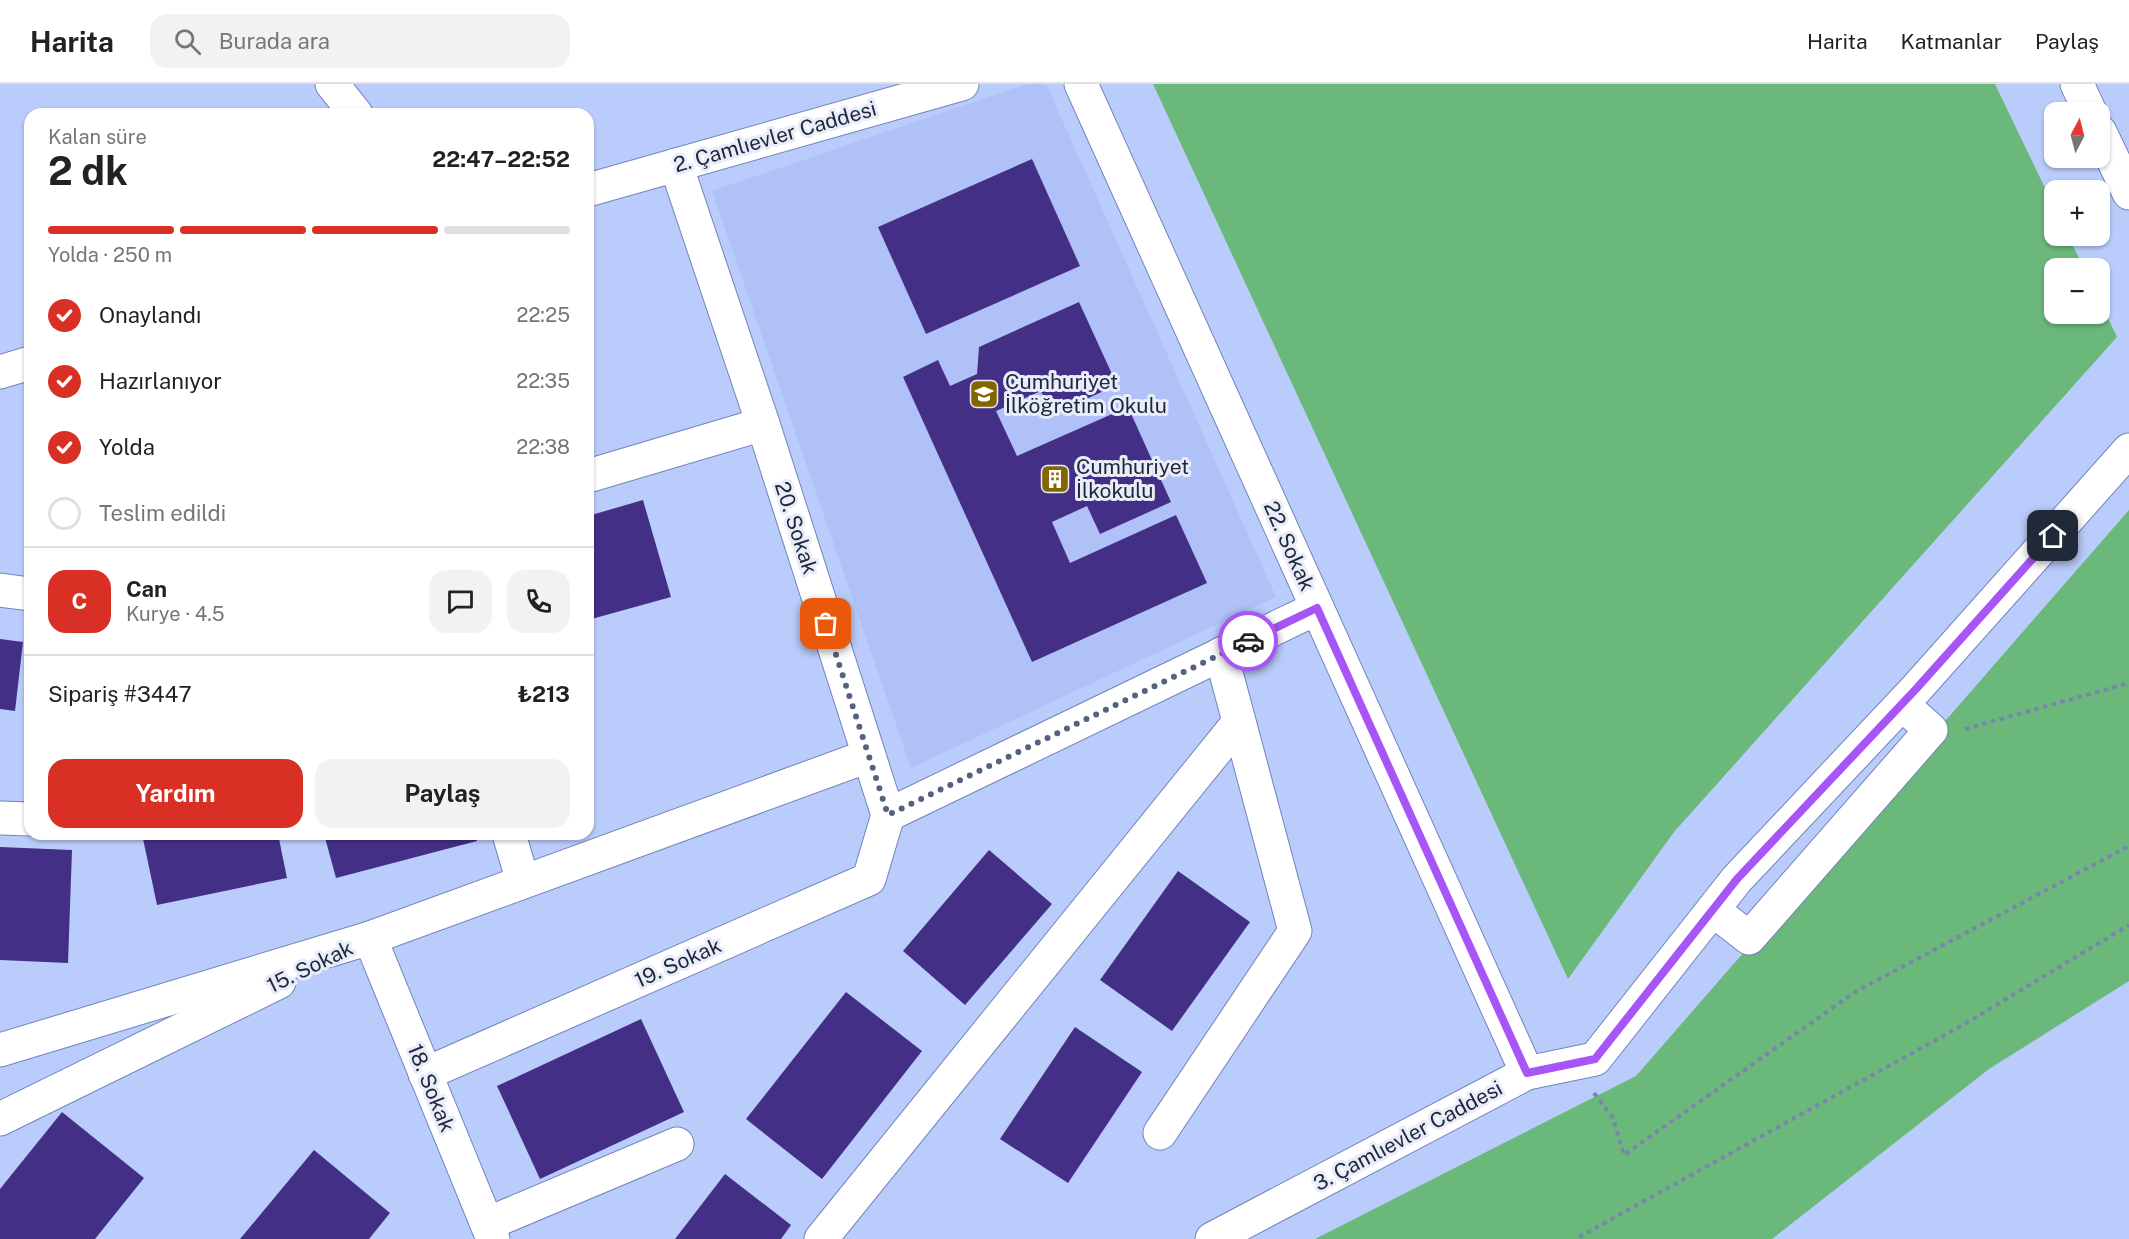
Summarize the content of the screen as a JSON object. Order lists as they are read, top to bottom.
{
  "streets": {
    "street": [
      "2. Çamlıevler Caddesi",
      "20. Sokak",
      "22. Sokak",
      "19. Sokak",
      "15. Sokak",
      "18. Sokak",
      "3. Çamlıevler Caddesi"
    ]
  },
  "crossings": [
    ["2. Çamlıevler Caddesi", "20. Sokak"],
    ["20. Sokak", "19. Sokak"],
    ["22. Sokak", "3. Çamlıevler Caddesi"],
    ["19. Sokak", "18. Sokak"],
    ["15. Sokak", "18. Sokak"]
  ],
  "places": {
    "school or university": ["Cumhuriyet İlköğretim Okulu"],
    "building": ["Cumhuriyet İlkokulu"]
  },
  "north": "top",
  "page": {
    "header": "Harita",
    "search": "Burada ara",
    "nav": ["Harita", "Katmanlar", "Paylaş"],
    "map_buttons": ["+", "−"],
    "heading": ["2 dk", "Kalan süre", "22:47–22:52"],
    "panel": [
      "Can",
      "Kurye · 4.5",
      "Sipariş #3447",
      "₺213"
    ],
    "bar": "Yolda · 250 m",
    "list": [
      ["Onaylandı", "22:25"],
      ["Hazırlanıyor", "22:35"],
      ["Yolda", "22:38"],
      "Teslim edildi"
    ],
    "round": "C",
    "buttons": ["Yardım", "Paylaş"]
  }
}
